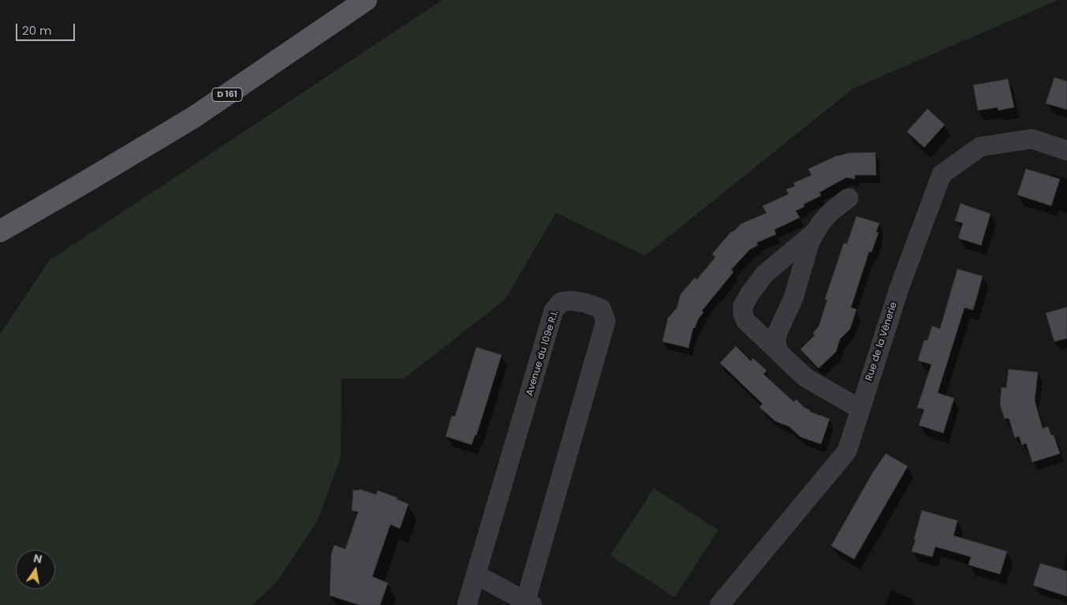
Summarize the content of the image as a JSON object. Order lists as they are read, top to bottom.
{
  "streets": {
    "main road": ["D 161"],
    "street": ["Rue de la Vénerie", "Avenue du 109e R.I."]
  },
  "scale_bar": "20 m",
  "north": "top"
}
